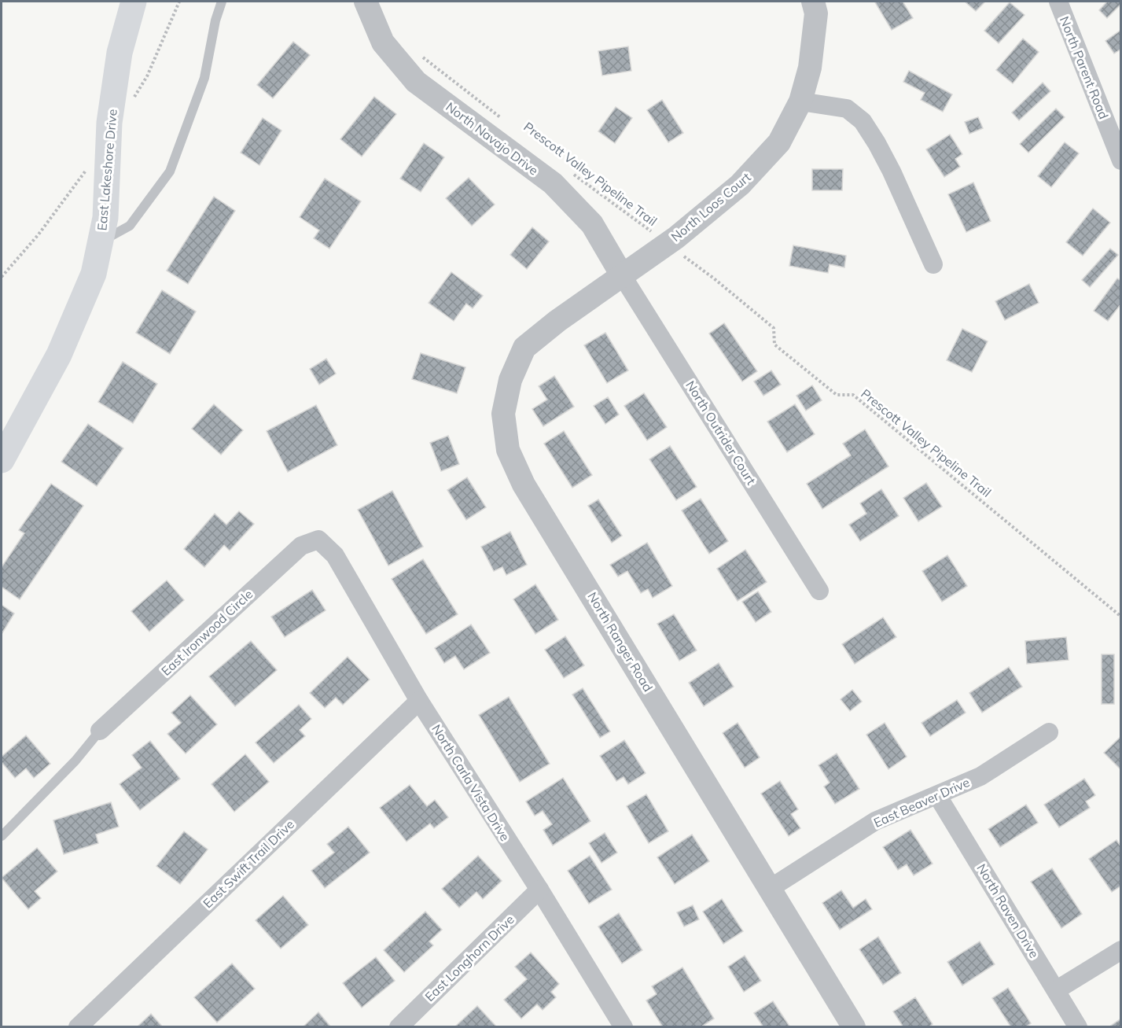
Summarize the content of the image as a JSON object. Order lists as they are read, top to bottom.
{
  "streets": {
    "main road": ["East Lakeshore Drive"],
    "street": [
      "North Parent Road",
      "North Navajo Drive",
      "North Loos Court",
      "North Outrider Court",
      "East Ironwood Circle",
      "North Ranger Road",
      "North Carla Vista Drive",
      "East Beaver Drive",
      "East Swift Trail Drive",
      "North Raven Drive",
      "East Longhorn Drive"
    ],
    "path": ["Prescott Valley Pipeline Trail"]
  },
  "crossings": [
    ["North Navajo Drive", "North Loos Court"],
    ["North Navajo Drive", "North Outrider Court"],
    ["North Navajo Drive", "North Ranger Road"],
    ["Prescott Valley Pipeline Trail", "North Loos Court"],
    ["North Loos Court", "North Outrider Court"],
    ["North Loos Court", "North Ranger Road"],
    ["North Outrider Court", "North Ranger Road"],
    ["East Ironwood Circle", "North Carla Vista Drive"],
    ["North Ranger Road", "East Beaver Drive"],
    ["North Carla Vista Drive", "East Swift Trail Drive"],
    ["North Carla Vista Drive", "East Longhorn Drive"],
    ["East Beaver Drive", "North Raven Drive"]
  ]
}
